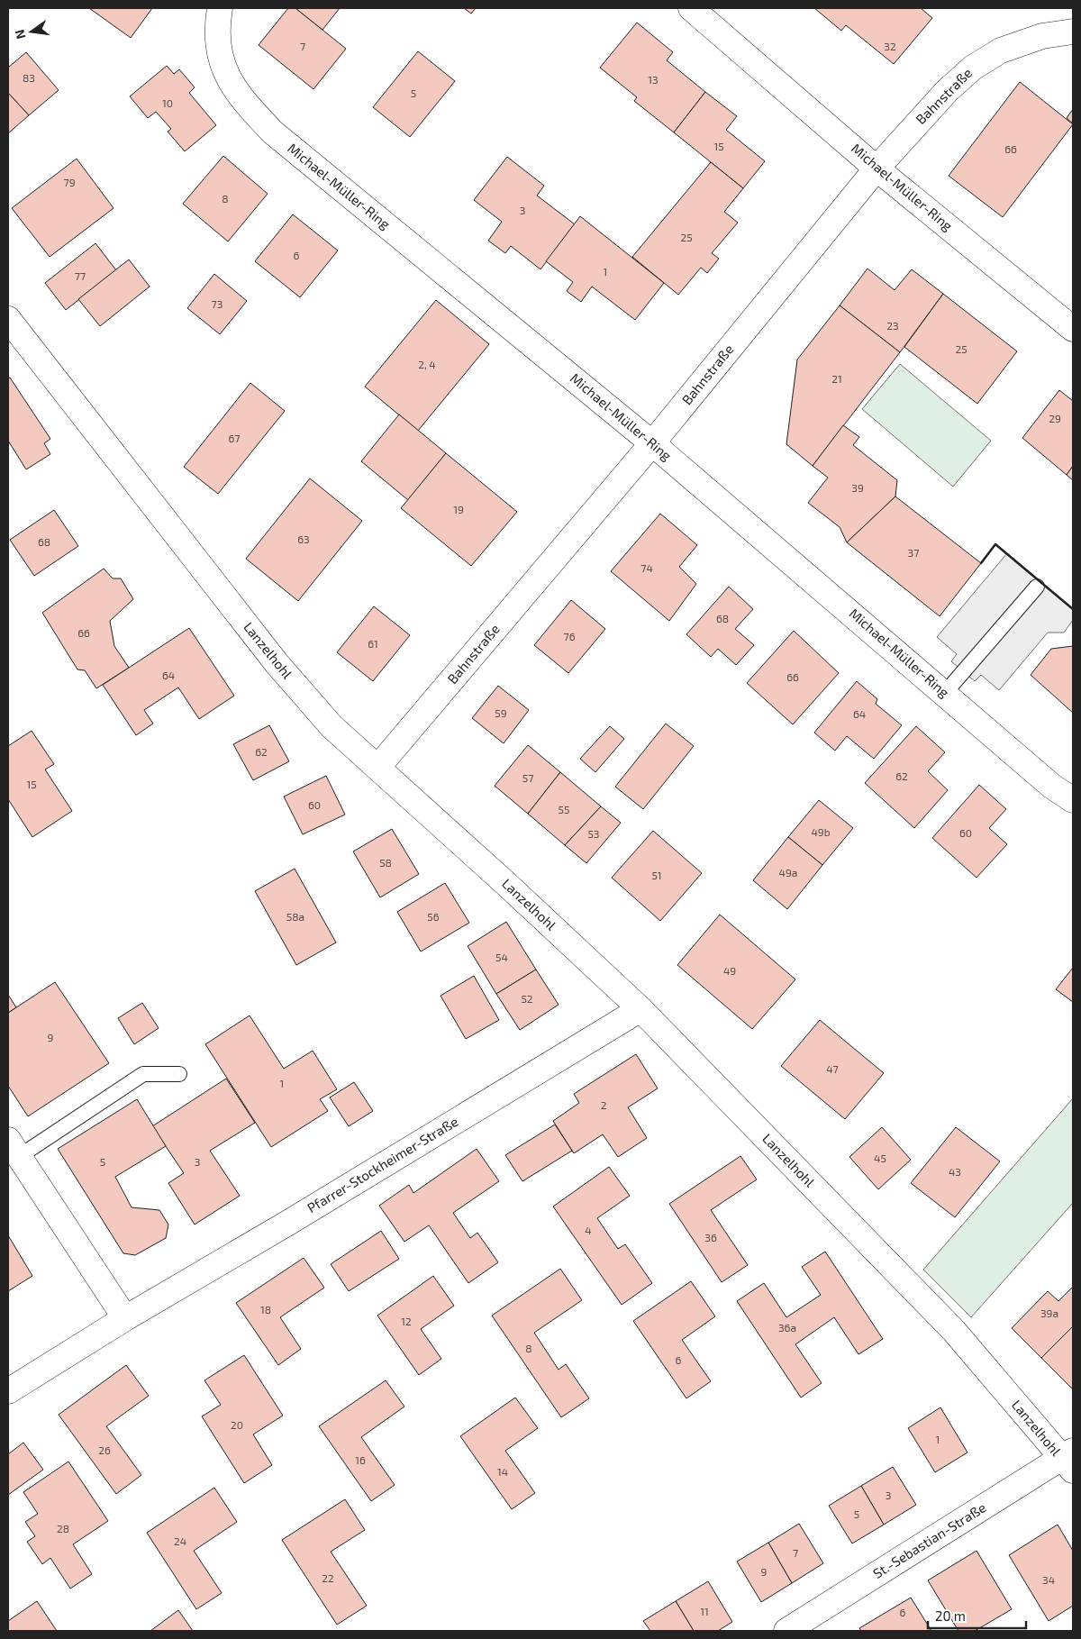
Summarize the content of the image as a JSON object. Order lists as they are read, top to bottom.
{
  "streets": {
    "street": [
      "Bahnstraße",
      "Michael-Müller-Ring",
      "Lanzelhohl",
      "Pfarrer-Stockheimer-Straße",
      "St.-Sebastian-Straße"
    ]
  },
  "crossings": [
    ["Bahnstraße", "Michael-Müller-Ring"],
    ["Bahnstraße", "Lanzelhohl"],
    ["Lanzelhohl", "Pfarrer-Stockheimer-Straße"],
    ["Lanzelhohl", "St.-Sebastian-Straße"]
  ],
  "house_numbers": [
    "7",
    "32",
    "83",
    "13",
    "5",
    "10",
    "15",
    "66",
    "79",
    "8",
    "3",
    "25",
    "6",
    "1",
    "77",
    "73",
    "23",
    "25",
    "2, 4",
    "21",
    "29",
    "67",
    "39",
    "19",
    "63",
    "68",
    "37",
    "74",
    "68",
    "66",
    "76",
    "61",
    "64",
    "66",
    "59",
    "64",
    "62",
    "62",
    "57",
    "15",
    "60",
    "55",
    "49b",
    "60",
    "53",
    "58",
    "49a",
    "51",
    "58a",
    "56",
    "54",
    "49",
    "52",
    "9",
    "47",
    "1",
    "2",
    "45",
    "5",
    "3",
    "43",
    "4",
    "36",
    "18",
    "39a",
    "12",
    "36a",
    "8",
    "6",
    "20",
    "1",
    "26",
    "16",
    "14",
    "3",
    "5",
    "28",
    "24",
    "7",
    "9",
    "22",
    "34",
    "11",
    "6"
  ],
  "scale_bar": "20 m",
  "north": "left"
}
